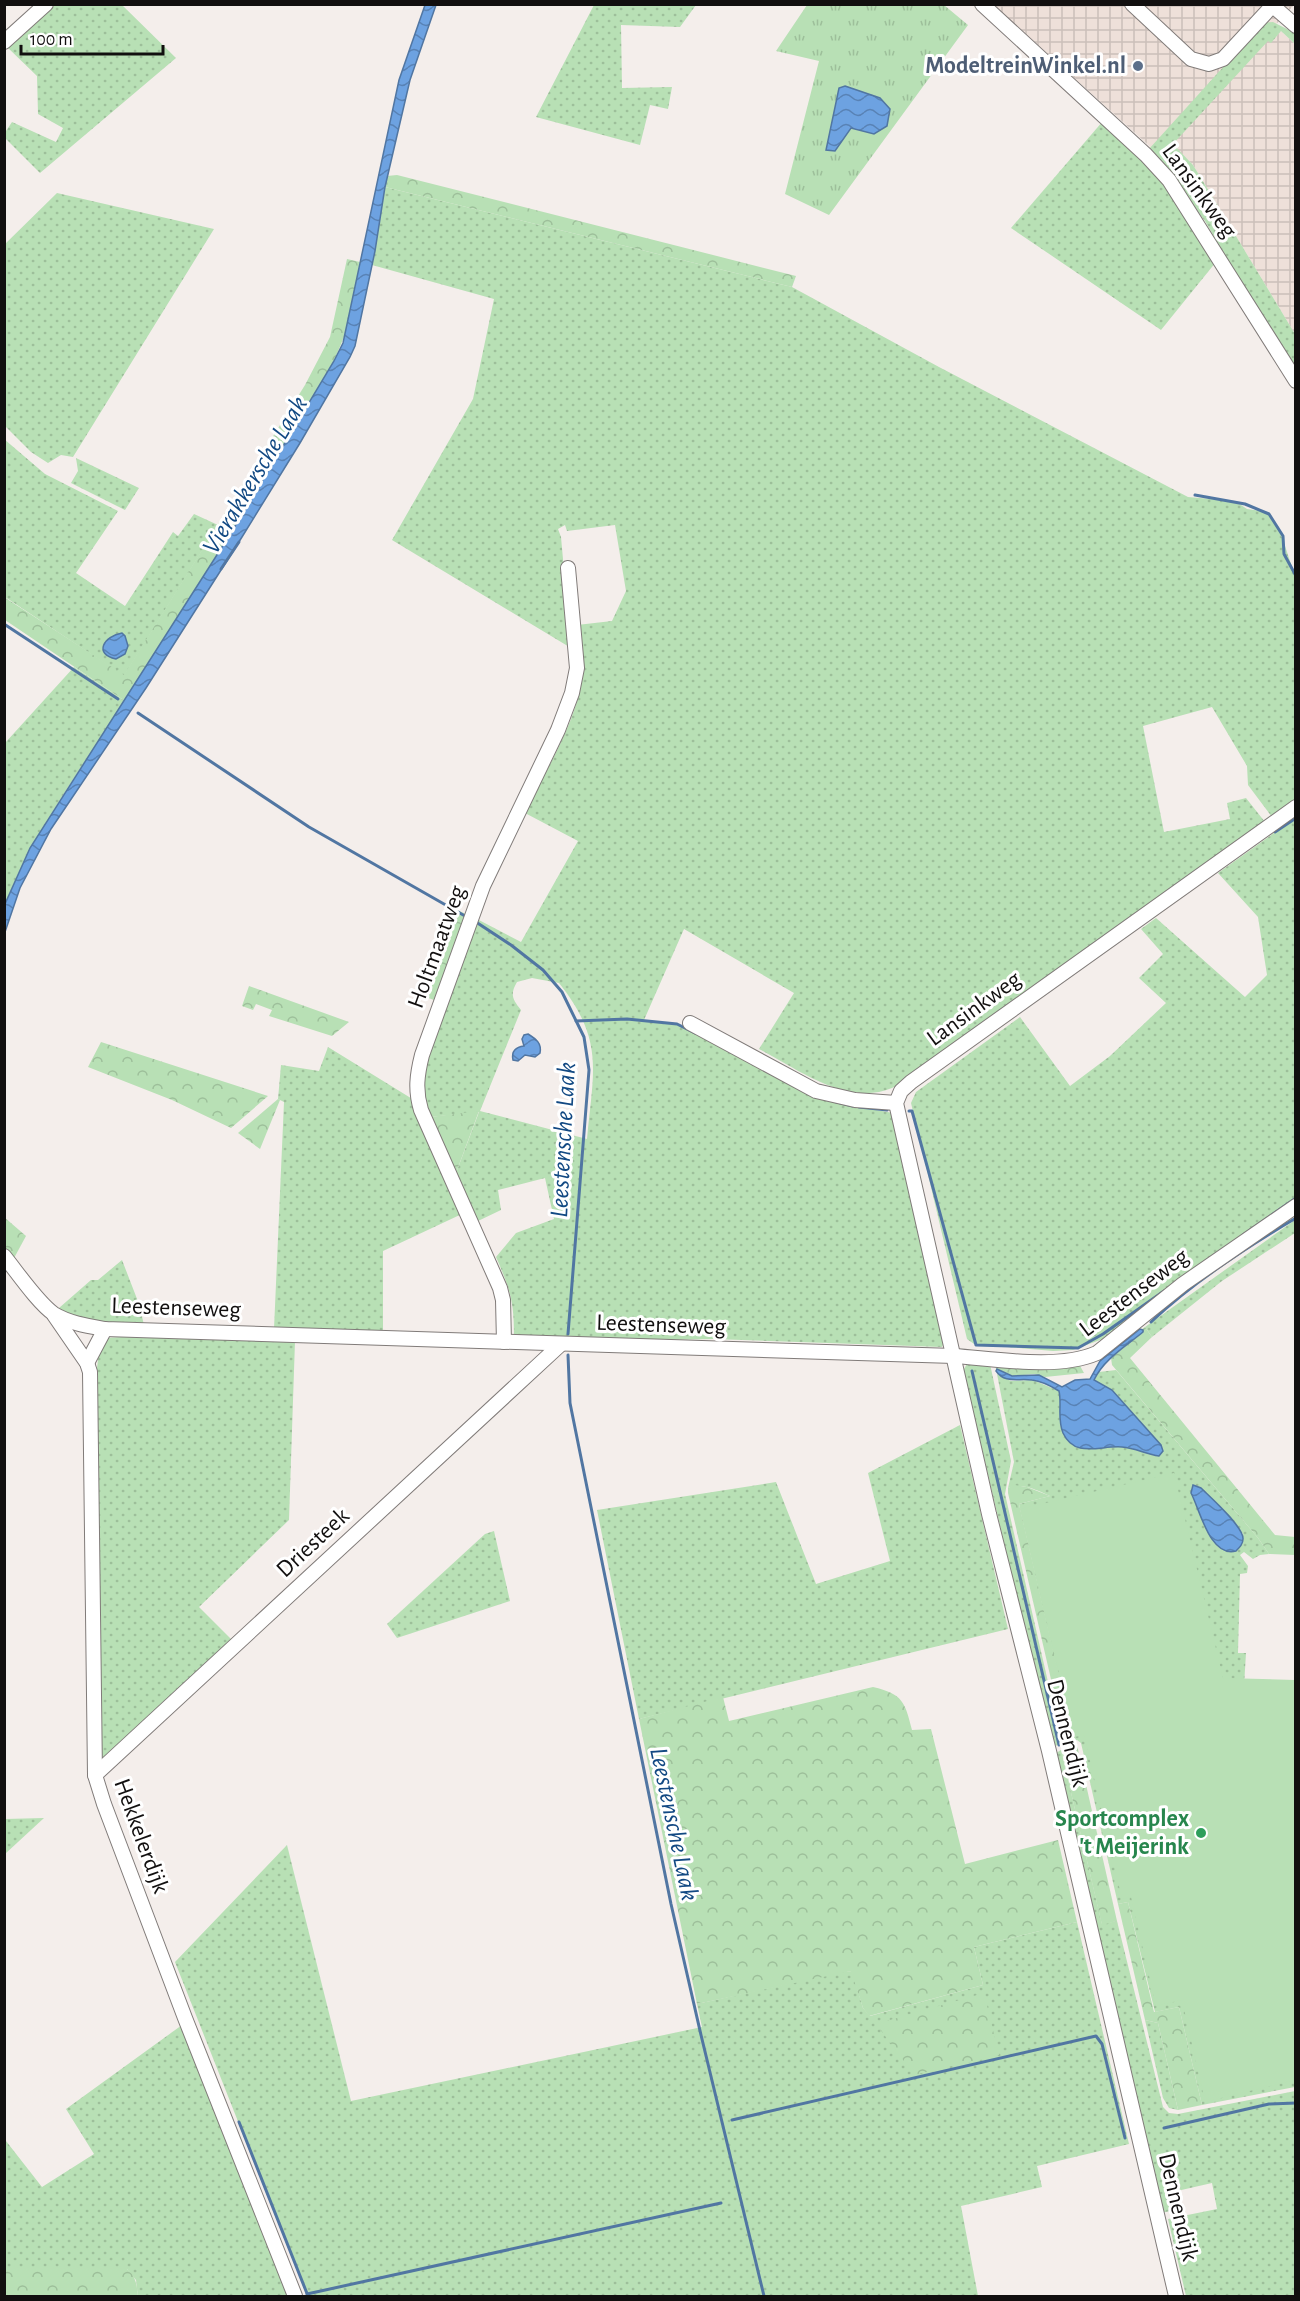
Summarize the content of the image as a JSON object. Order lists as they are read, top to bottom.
{
  "streets": {
    "street": [
      "Lansinkweg",
      "Holtmaatweg",
      "Leestenseweg",
      "Driesteek",
      "Dennendijk",
      "Hekkelerdijk"
    ]
  },
  "crossings": [
    ["Holtmaatweg", "Leestenseweg"],
    ["Leestenseweg", "Driesteek"],
    ["Leestenseweg", "Dennendijk"],
    ["Leestenseweg", "Hekkelerdijk"],
    ["Driesteek", "Hekkelerdijk"]
  ],
  "water": ["Vierakkersche Laak", "Leestensche Laak"],
  "places": ["ModeltreinWinkel.nl", "Sportcomplex 't Meijerink"],
  "scale_bar": "100 m"
}
